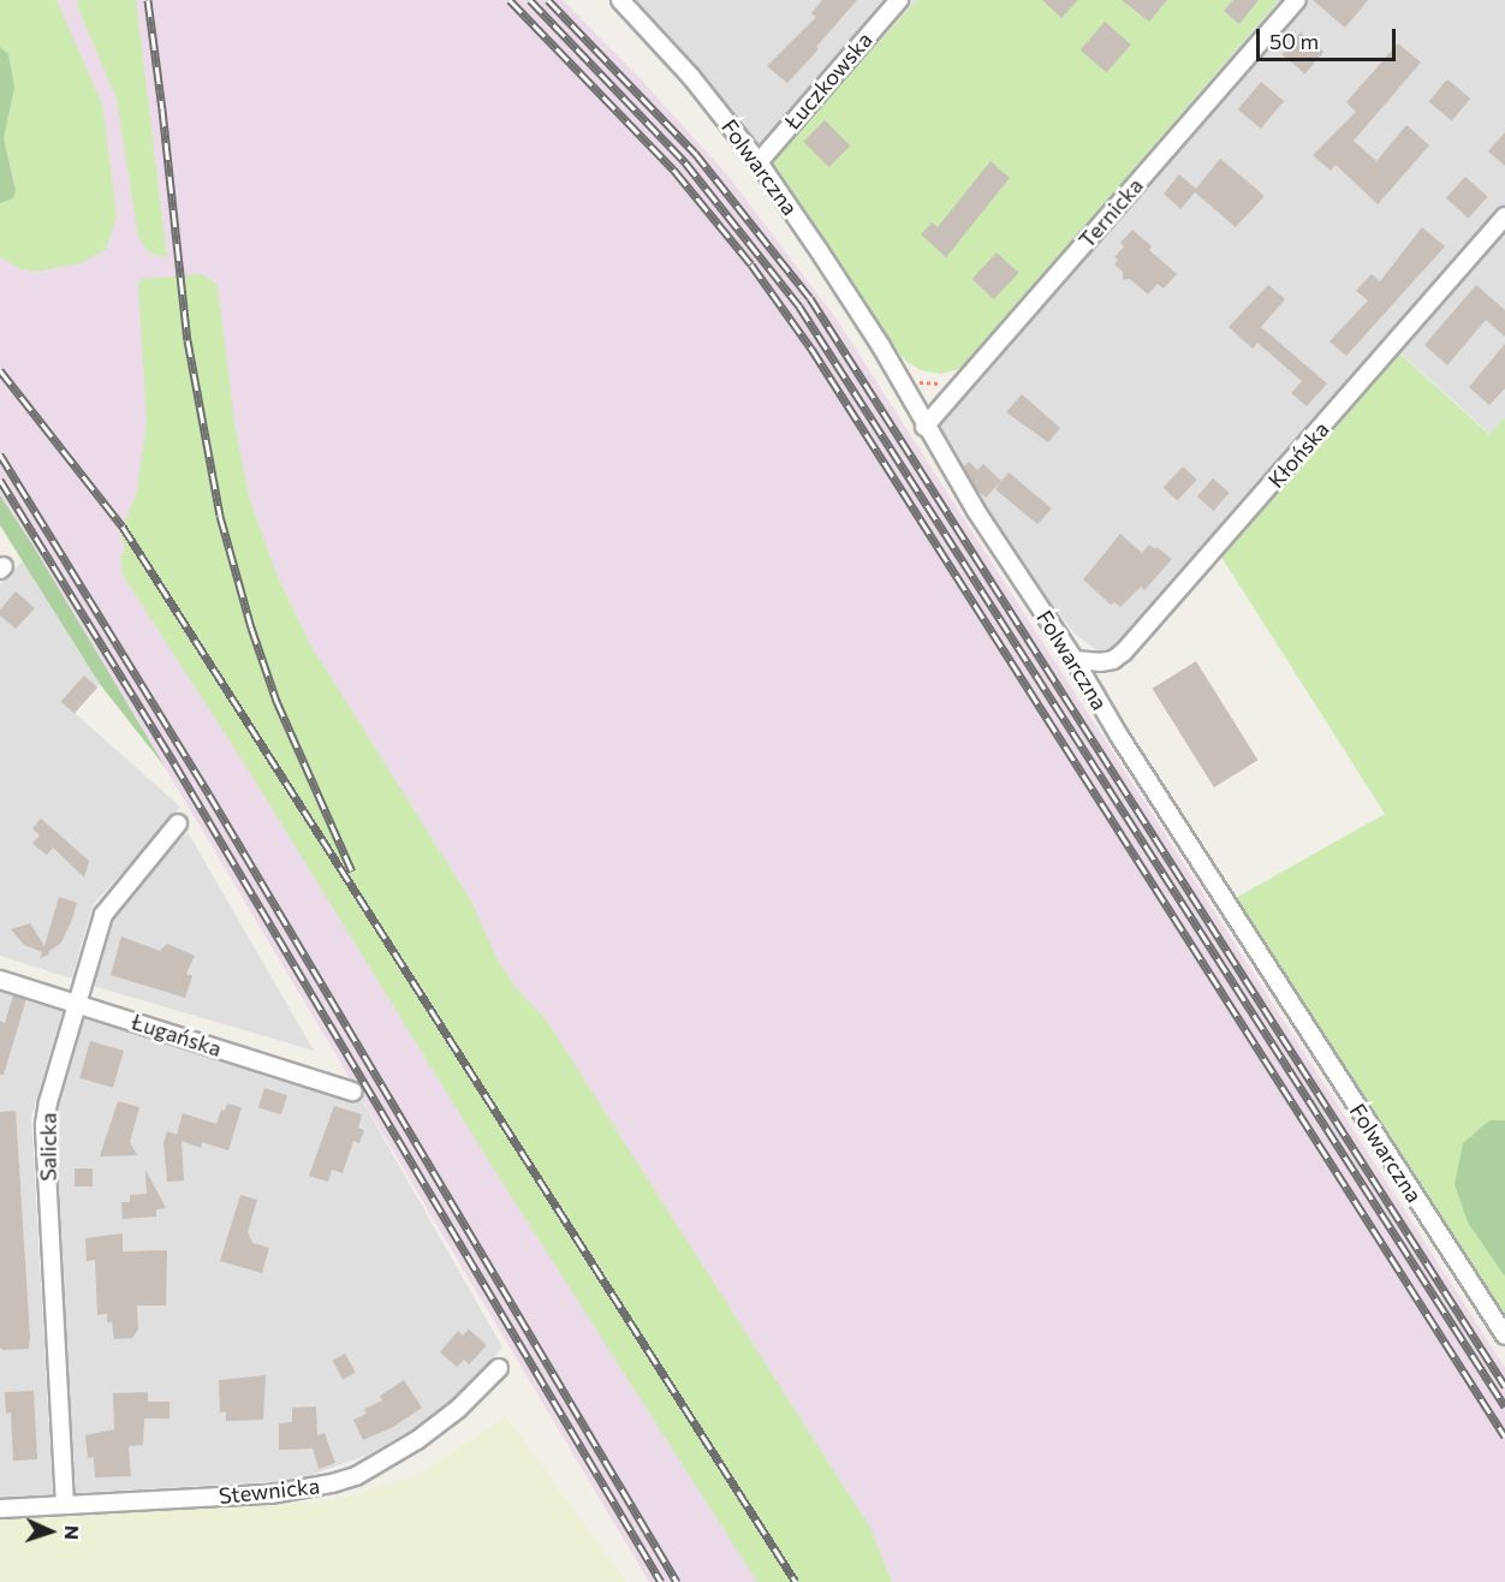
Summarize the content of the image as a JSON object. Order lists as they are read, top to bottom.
{
  "streets": {
    "street": [
      "Łuczkowska",
      "Folwarczna",
      "Ternicka",
      "Kłońska",
      "Ługańska",
      "Salicka",
      "Stewnicka"
    ]
  },
  "crossings": [
    ["Łuczkowska", "Folwarczna"],
    ["Folwarczna", "Ternicka"],
    ["Folwarczna", "Kłońska"],
    ["Ługańska", "Salicka"],
    ["Salicka", "Stewnicka"]
  ],
  "scale_bar": "50 m",
  "north": "right"
}
